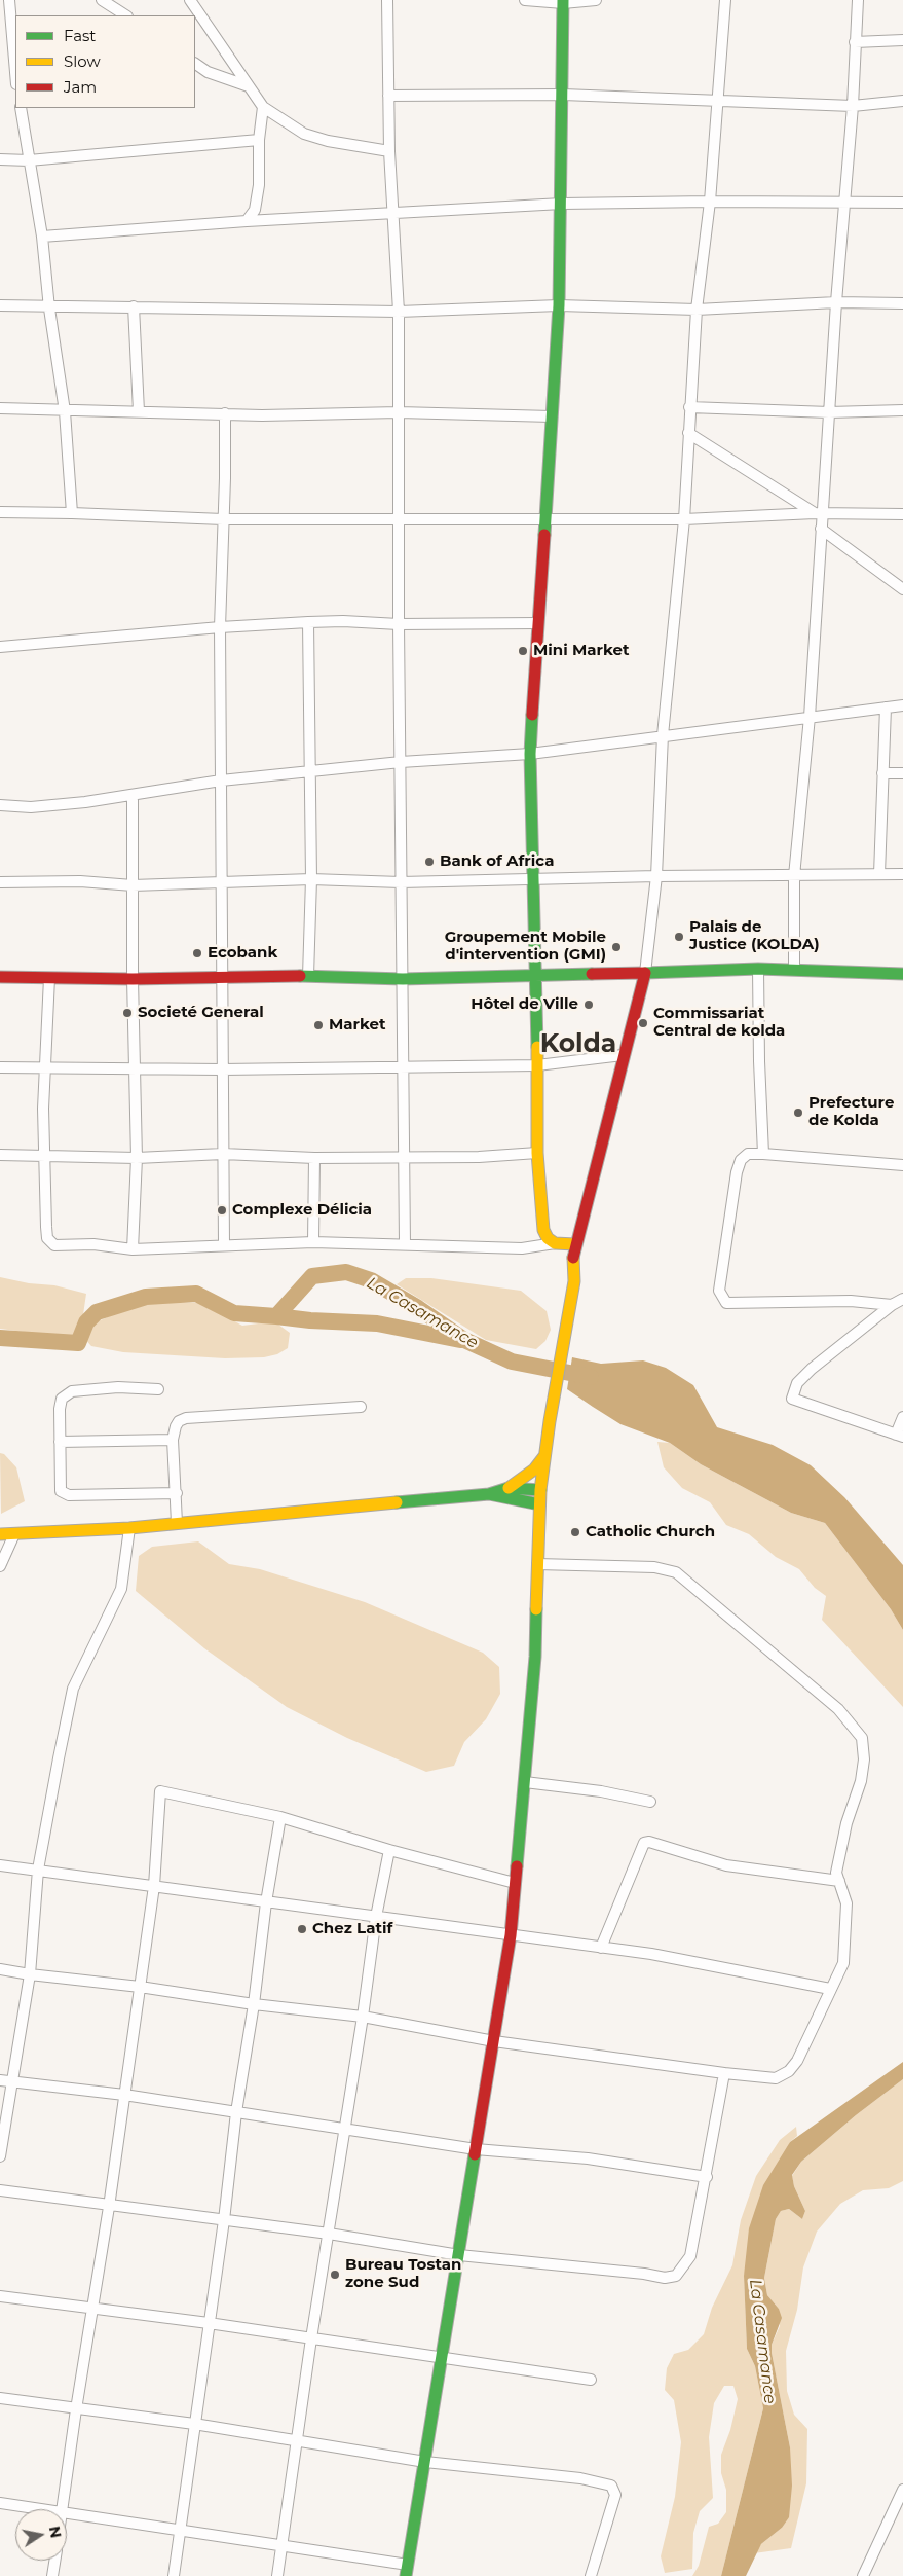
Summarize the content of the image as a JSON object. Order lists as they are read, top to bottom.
{
  "districts": ["Kolda"],
  "water": ["La Casamance"],
  "places": [
    "Mini Market",
    "Bank of Africa",
    "Palais de Justice (KOLDA)",
    "Groupement Mobile d'intervention (GMI)",
    "Ecobank",
    "Hôtel de Ville",
    "Societé General",
    "Commissariat Central de kolda",
    "Market",
    "Prefecture de Kolda",
    "Complexe Délicia",
    "Catholic Church",
    "Chez Latif",
    "Bureau Tostan zone Sud"
  ],
  "legend": ["Fast", "Slow", "Jam"],
  "north": "right"
}
